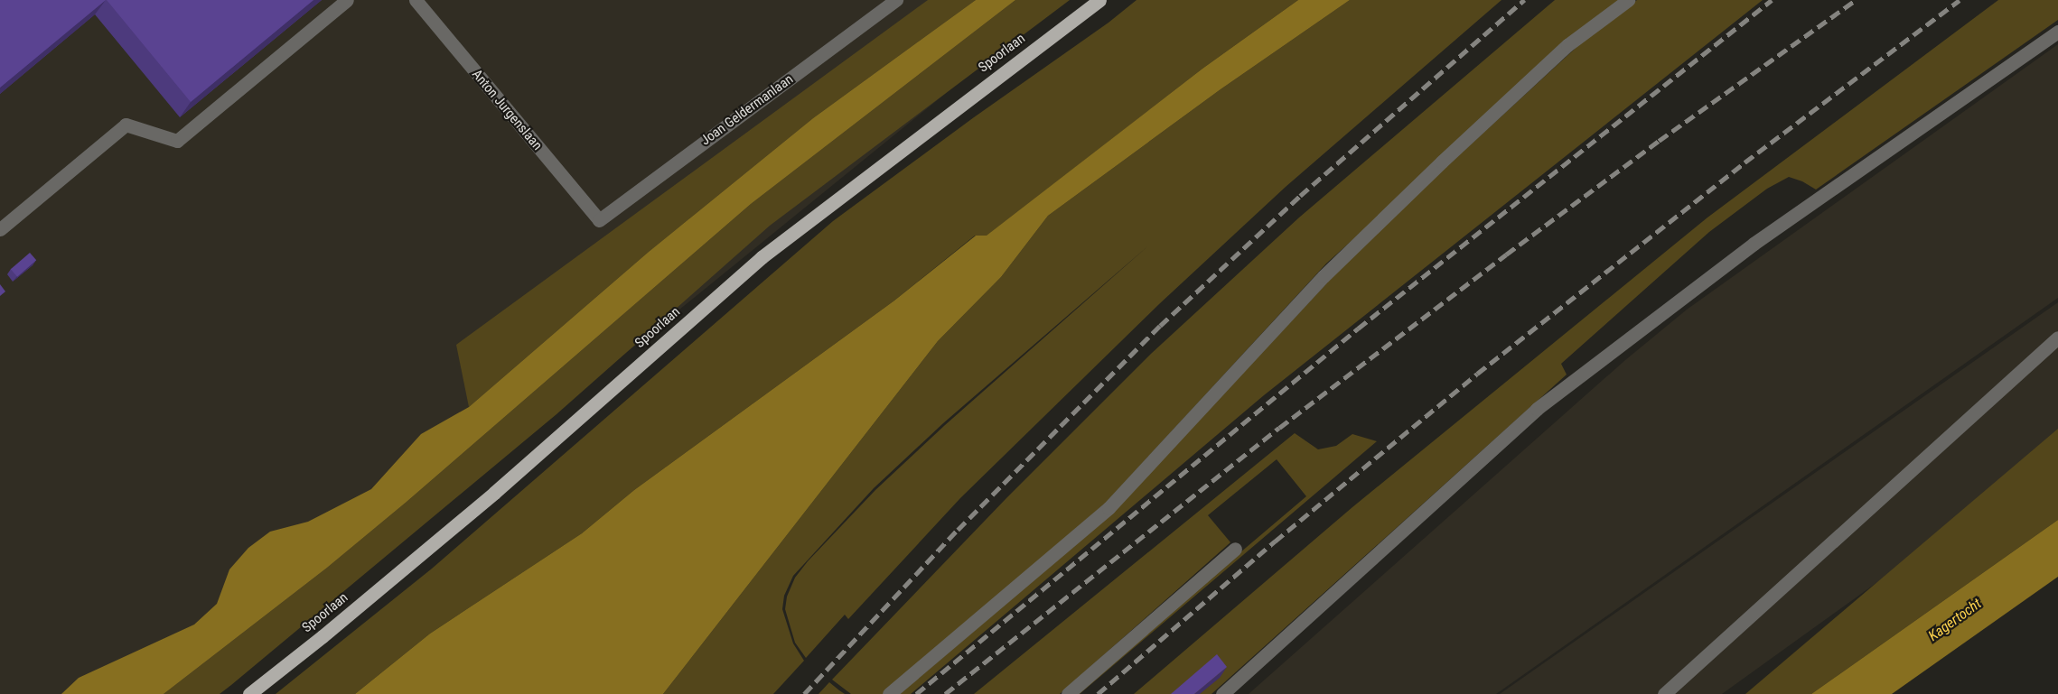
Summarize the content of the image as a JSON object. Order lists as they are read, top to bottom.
{
  "streets": {
    "main road": ["Spoorlaan"],
    "street": ["Anton Jurgenslaan", "Joan Geldermanlaan"]
  },
  "crossings": [
    ["Anton Jurgenslaan", "Joan Geldermanlaan"]
  ],
  "water": ["Kagertocht"]
}
